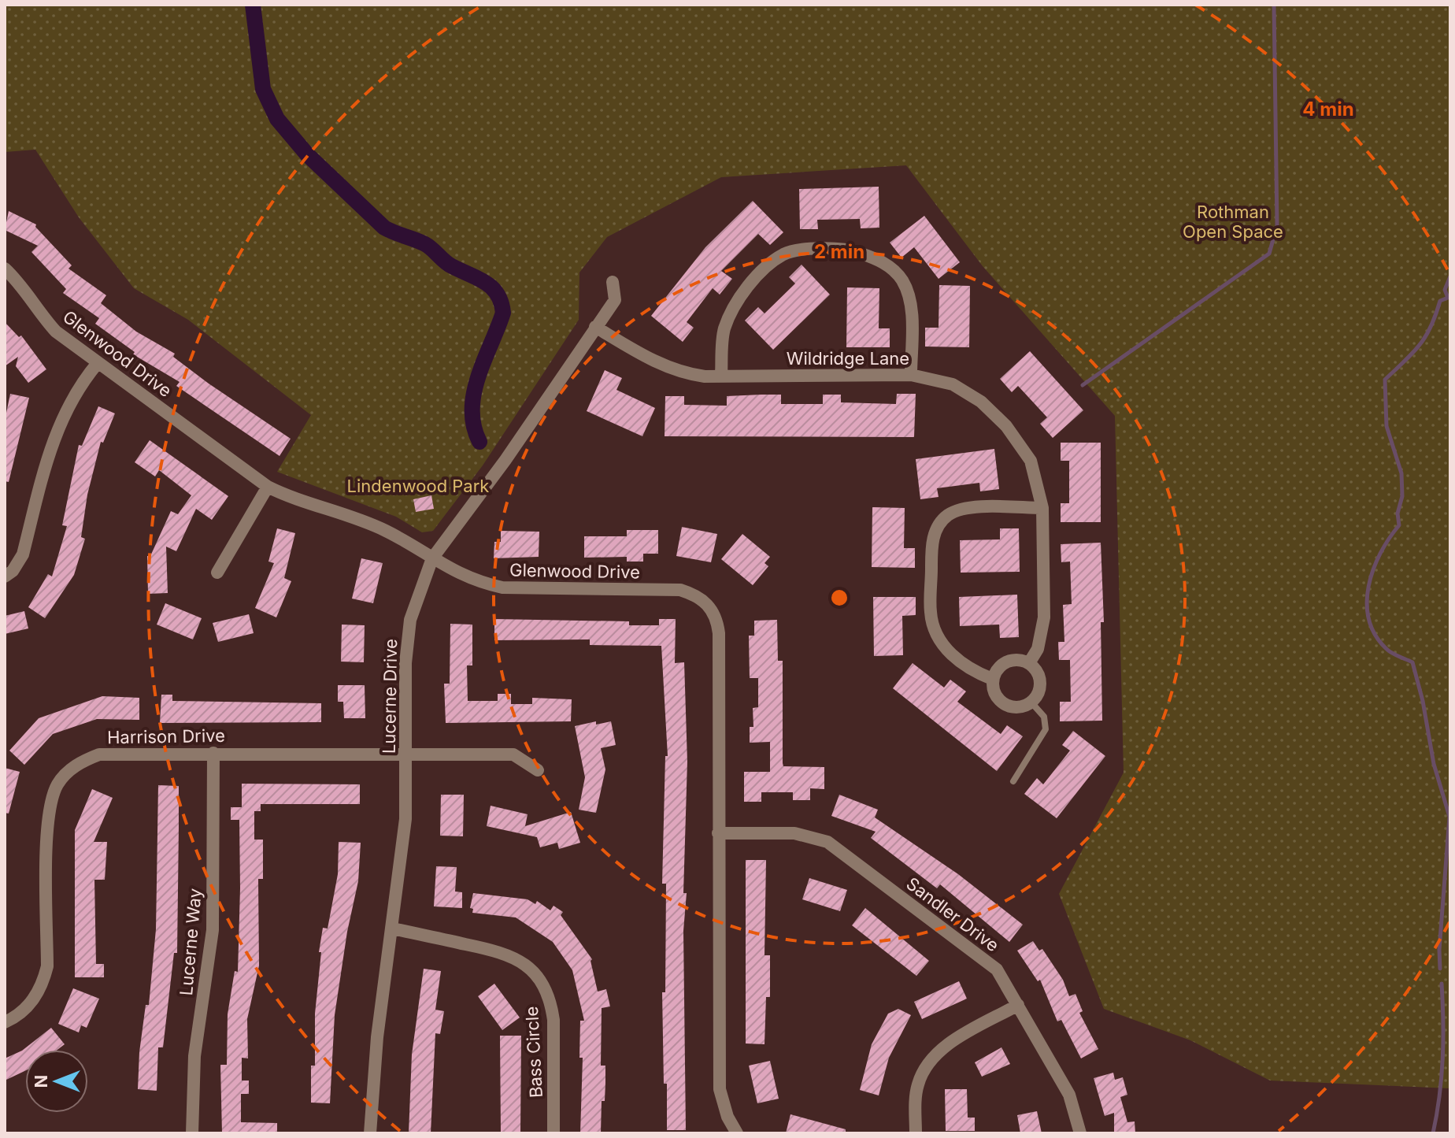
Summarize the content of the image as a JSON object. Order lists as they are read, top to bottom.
{
  "streets": {
    "street": [
      "Glenwood Drive",
      "Wildridge Lane",
      "Lucerne Drive",
      "Harrison Drive",
      "Sandler Drive",
      "Lucerne Way",
      "Bass Circle"
    ]
  },
  "crossings": [
    ["Glenwood Drive", "Lucerne Drive"],
    ["Glenwood Drive", "Sandler Drive"],
    ["Wildridge Lane", "Lucerne Drive"],
    ["Lucerne Drive", "Harrison Drive"],
    ["Lucerne Drive", "Bass Circle"],
    ["Harrison Drive", "Lucerne Way"]
  ],
  "parks": ["Rothman Open Space", "Lindenwood Park"],
  "north": "left",
  "rings": ["4 min", "2 min"]
}
